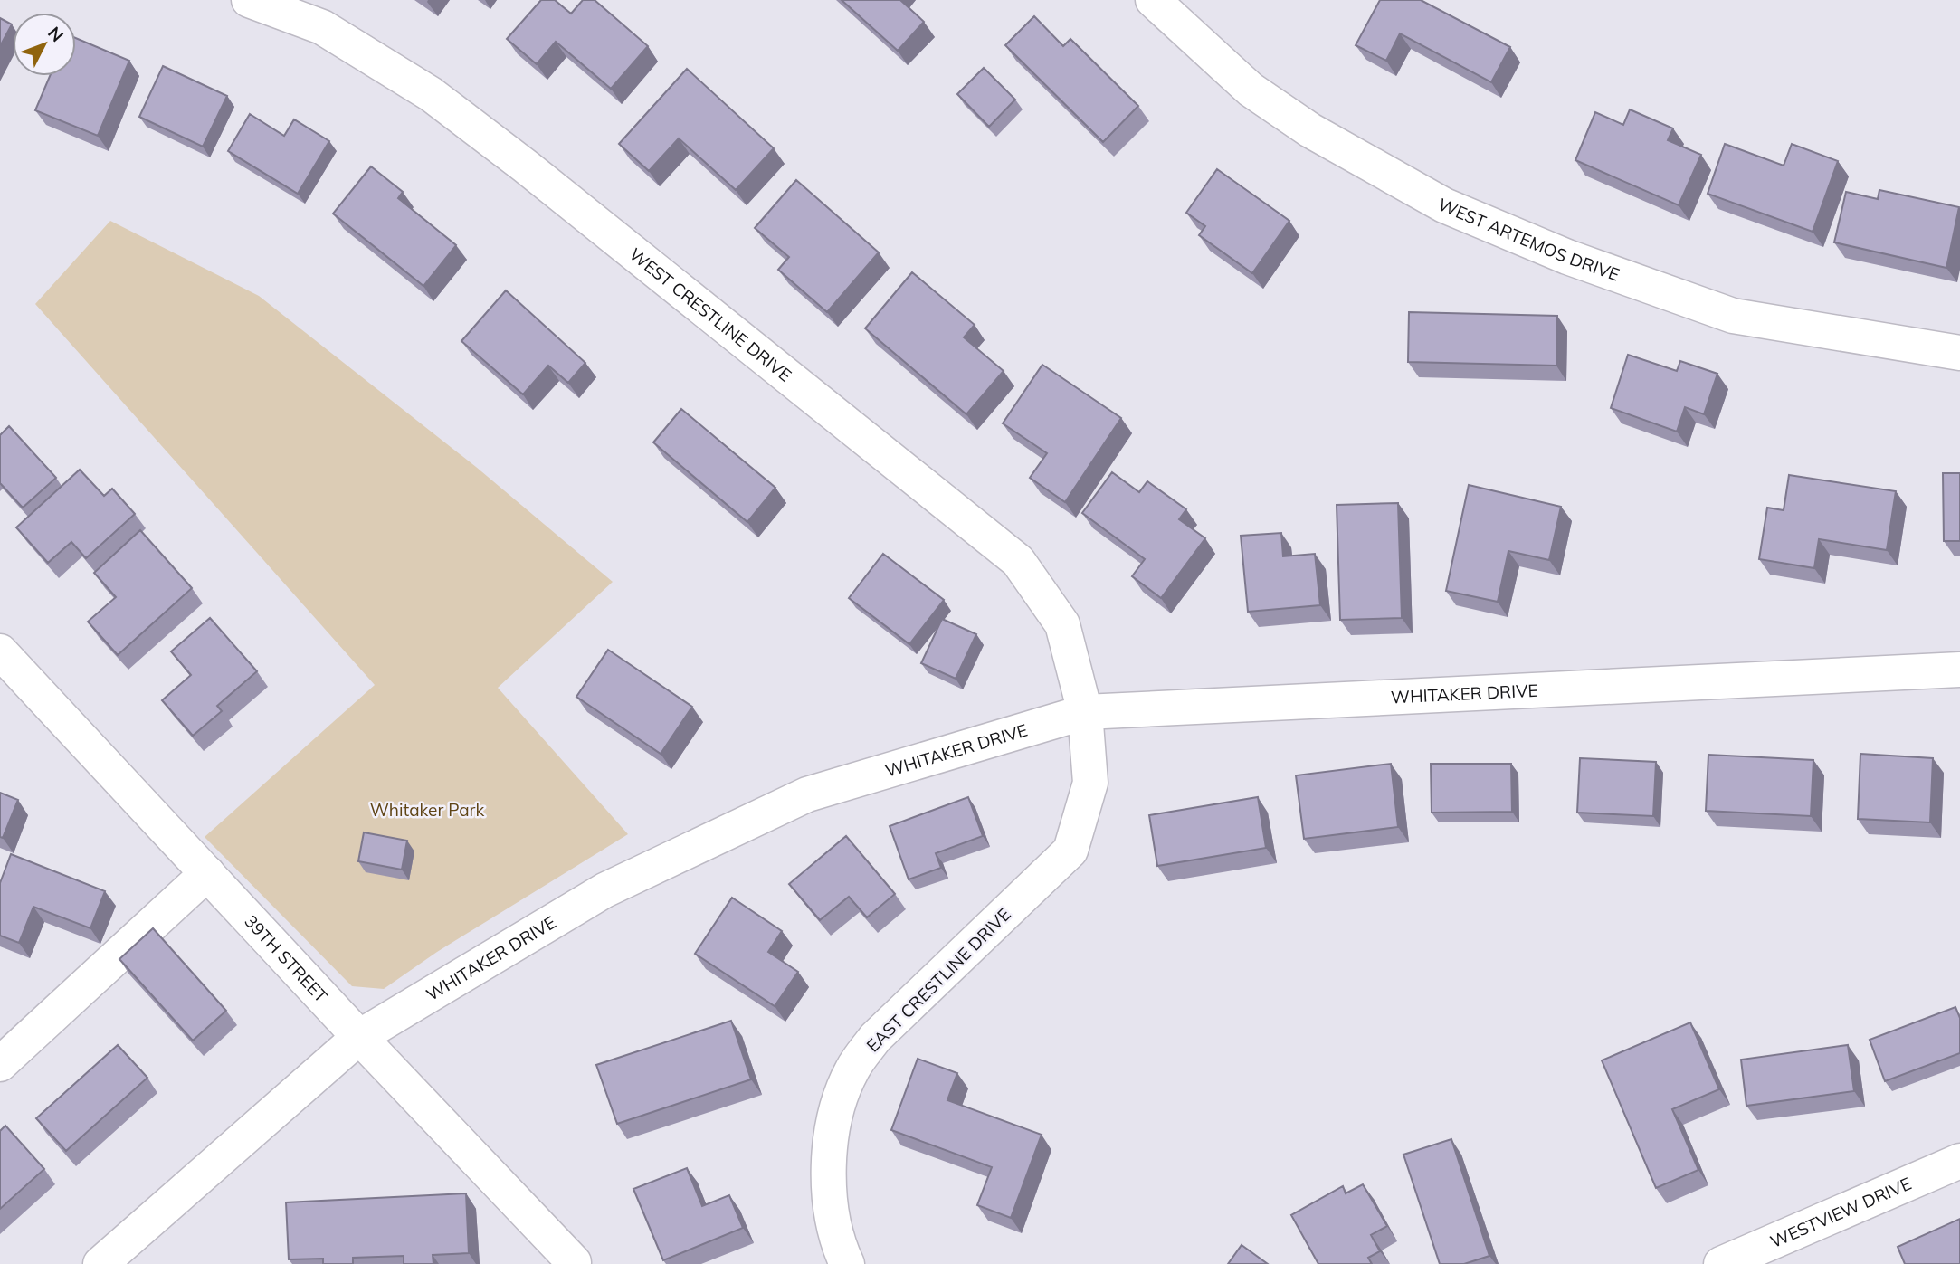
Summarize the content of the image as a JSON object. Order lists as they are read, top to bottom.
{
  "streets": {
    "street": [
      "WEST ARTEMOS DRIVE",
      "WEST CRESTLINE DRIVE",
      "WHITAKER DRIVE",
      "39TH STREET",
      "EAST CRESTLINE DRIVE",
      "WESTVIEW DRIVE"
    ]
  },
  "crossings": [
    ["WEST CRESTLINE DRIVE", "WHITAKER DRIVE"],
    ["WEST CRESTLINE DRIVE", "EAST CRESTLINE DRIVE"],
    ["WHITAKER DRIVE", "39TH STREET"],
    ["WHITAKER DRIVE", "EAST CRESTLINE DRIVE"]
  ],
  "parks": ["Whitaker Park"],
  "north": "top right"
}
